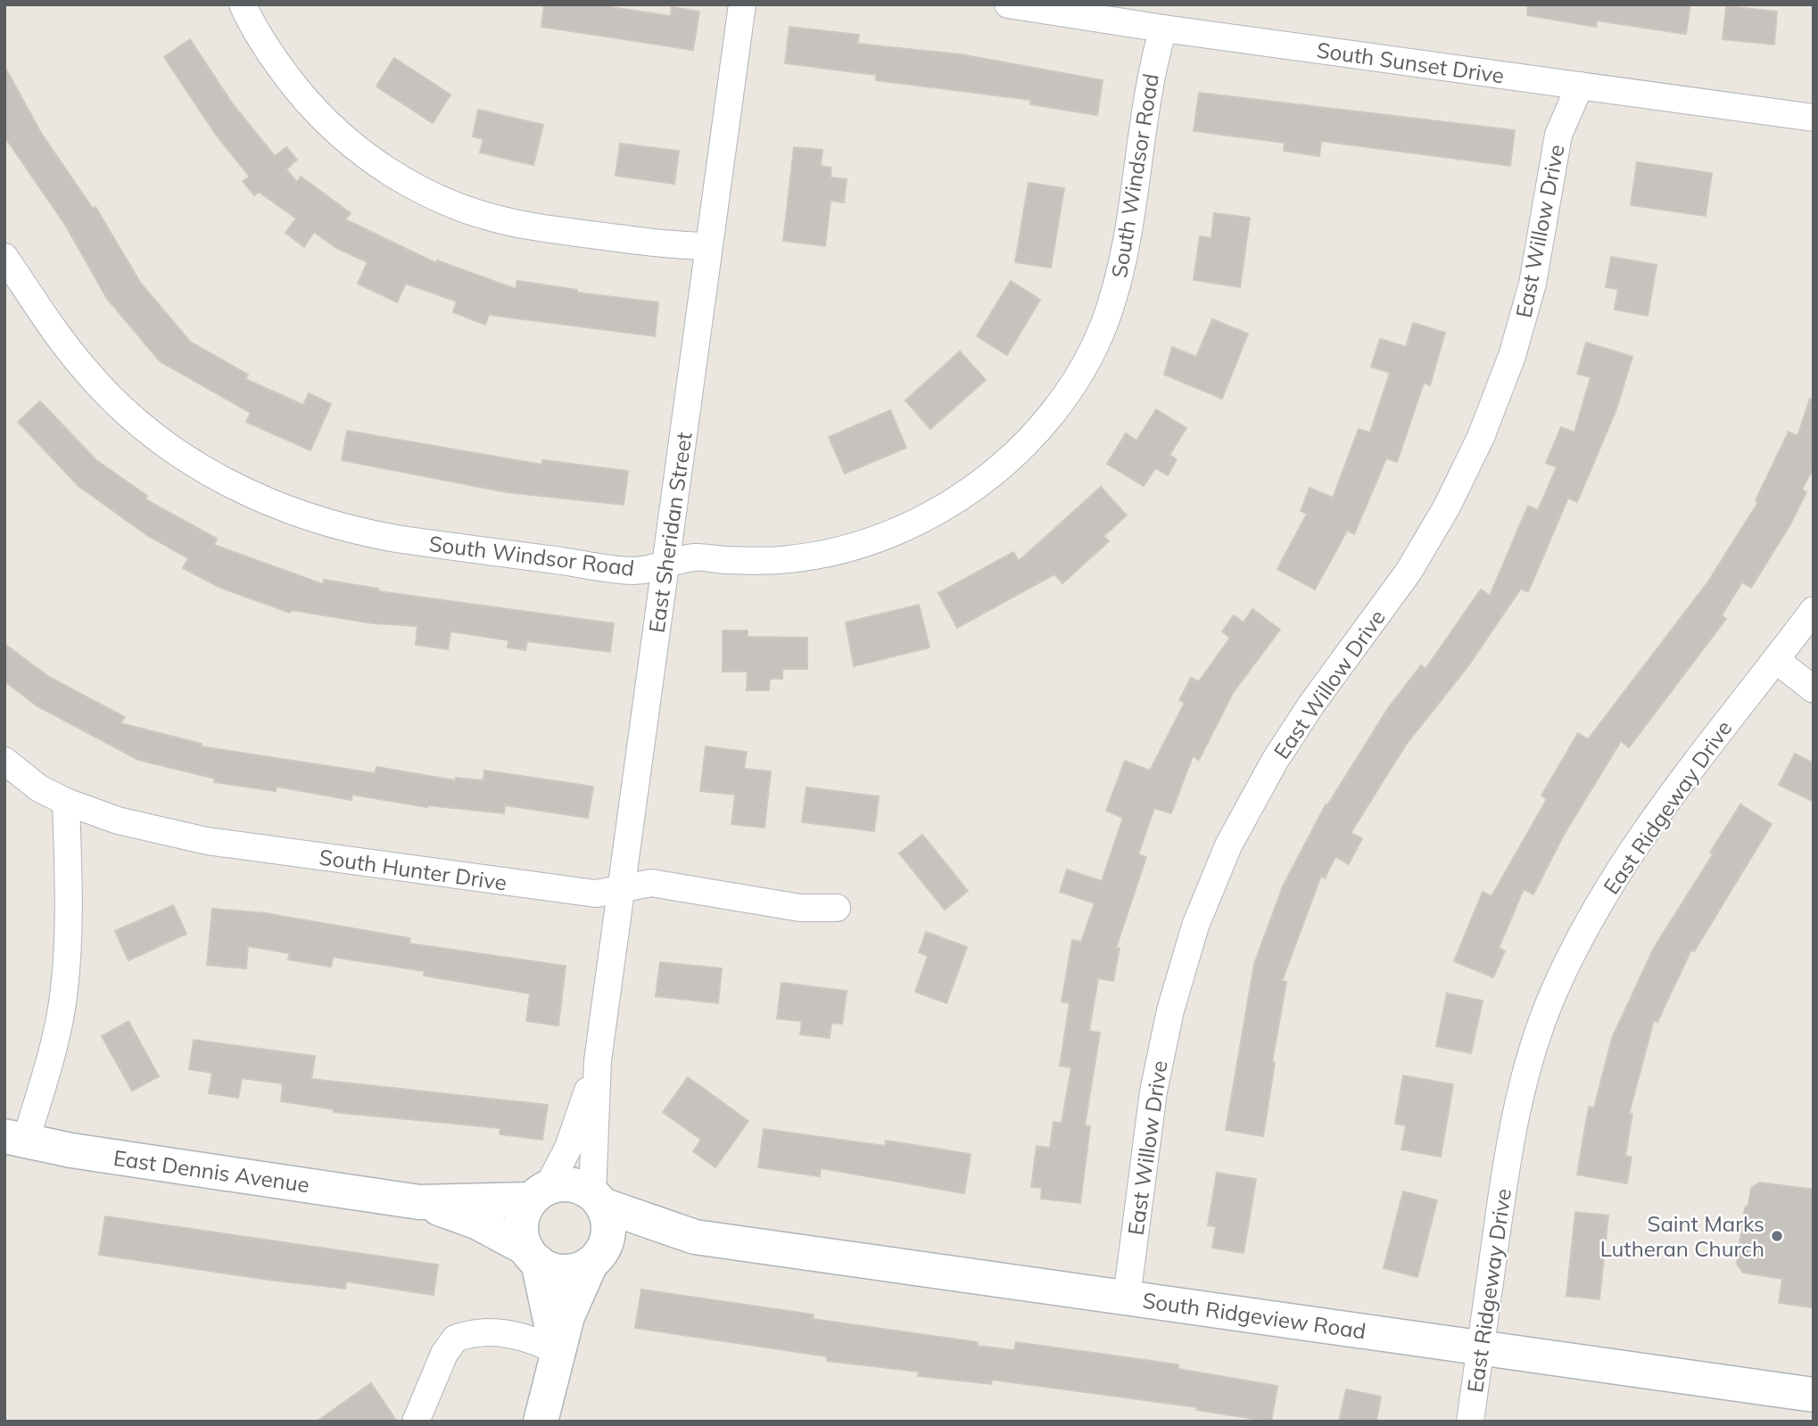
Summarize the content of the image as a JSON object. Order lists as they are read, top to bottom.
{
  "streets": {
    "main road": ["East Dennis Avenue", "South Ridgeview Road"],
    "street": [
      "South Sunset Drive",
      "South Windsor Road",
      "East Willow Drive",
      "East Sheridan Street",
      "East Ridgeway Drive",
      "South Hunter Drive"
    ]
  },
  "crossings": [
    ["South Sunset Drive", "South Windsor Road"],
    ["South Sunset Drive", "East Willow Drive"],
    ["South Windsor Road", "East Sheridan Street"],
    ["East Willow Drive", "South Ridgeview Road"],
    ["East Sheridan Street", "South Hunter Drive"],
    ["East Sheridan Street", "East Dennis Avenue"],
    ["East Sheridan Street", "South Ridgeview Road"],
    ["East Ridgeway Drive", "South Ridgeview Road"],
    ["East Dennis Avenue", "South Ridgeview Road"]
  ],
  "places": ["Saint Marks Lutheran Church"]
}
